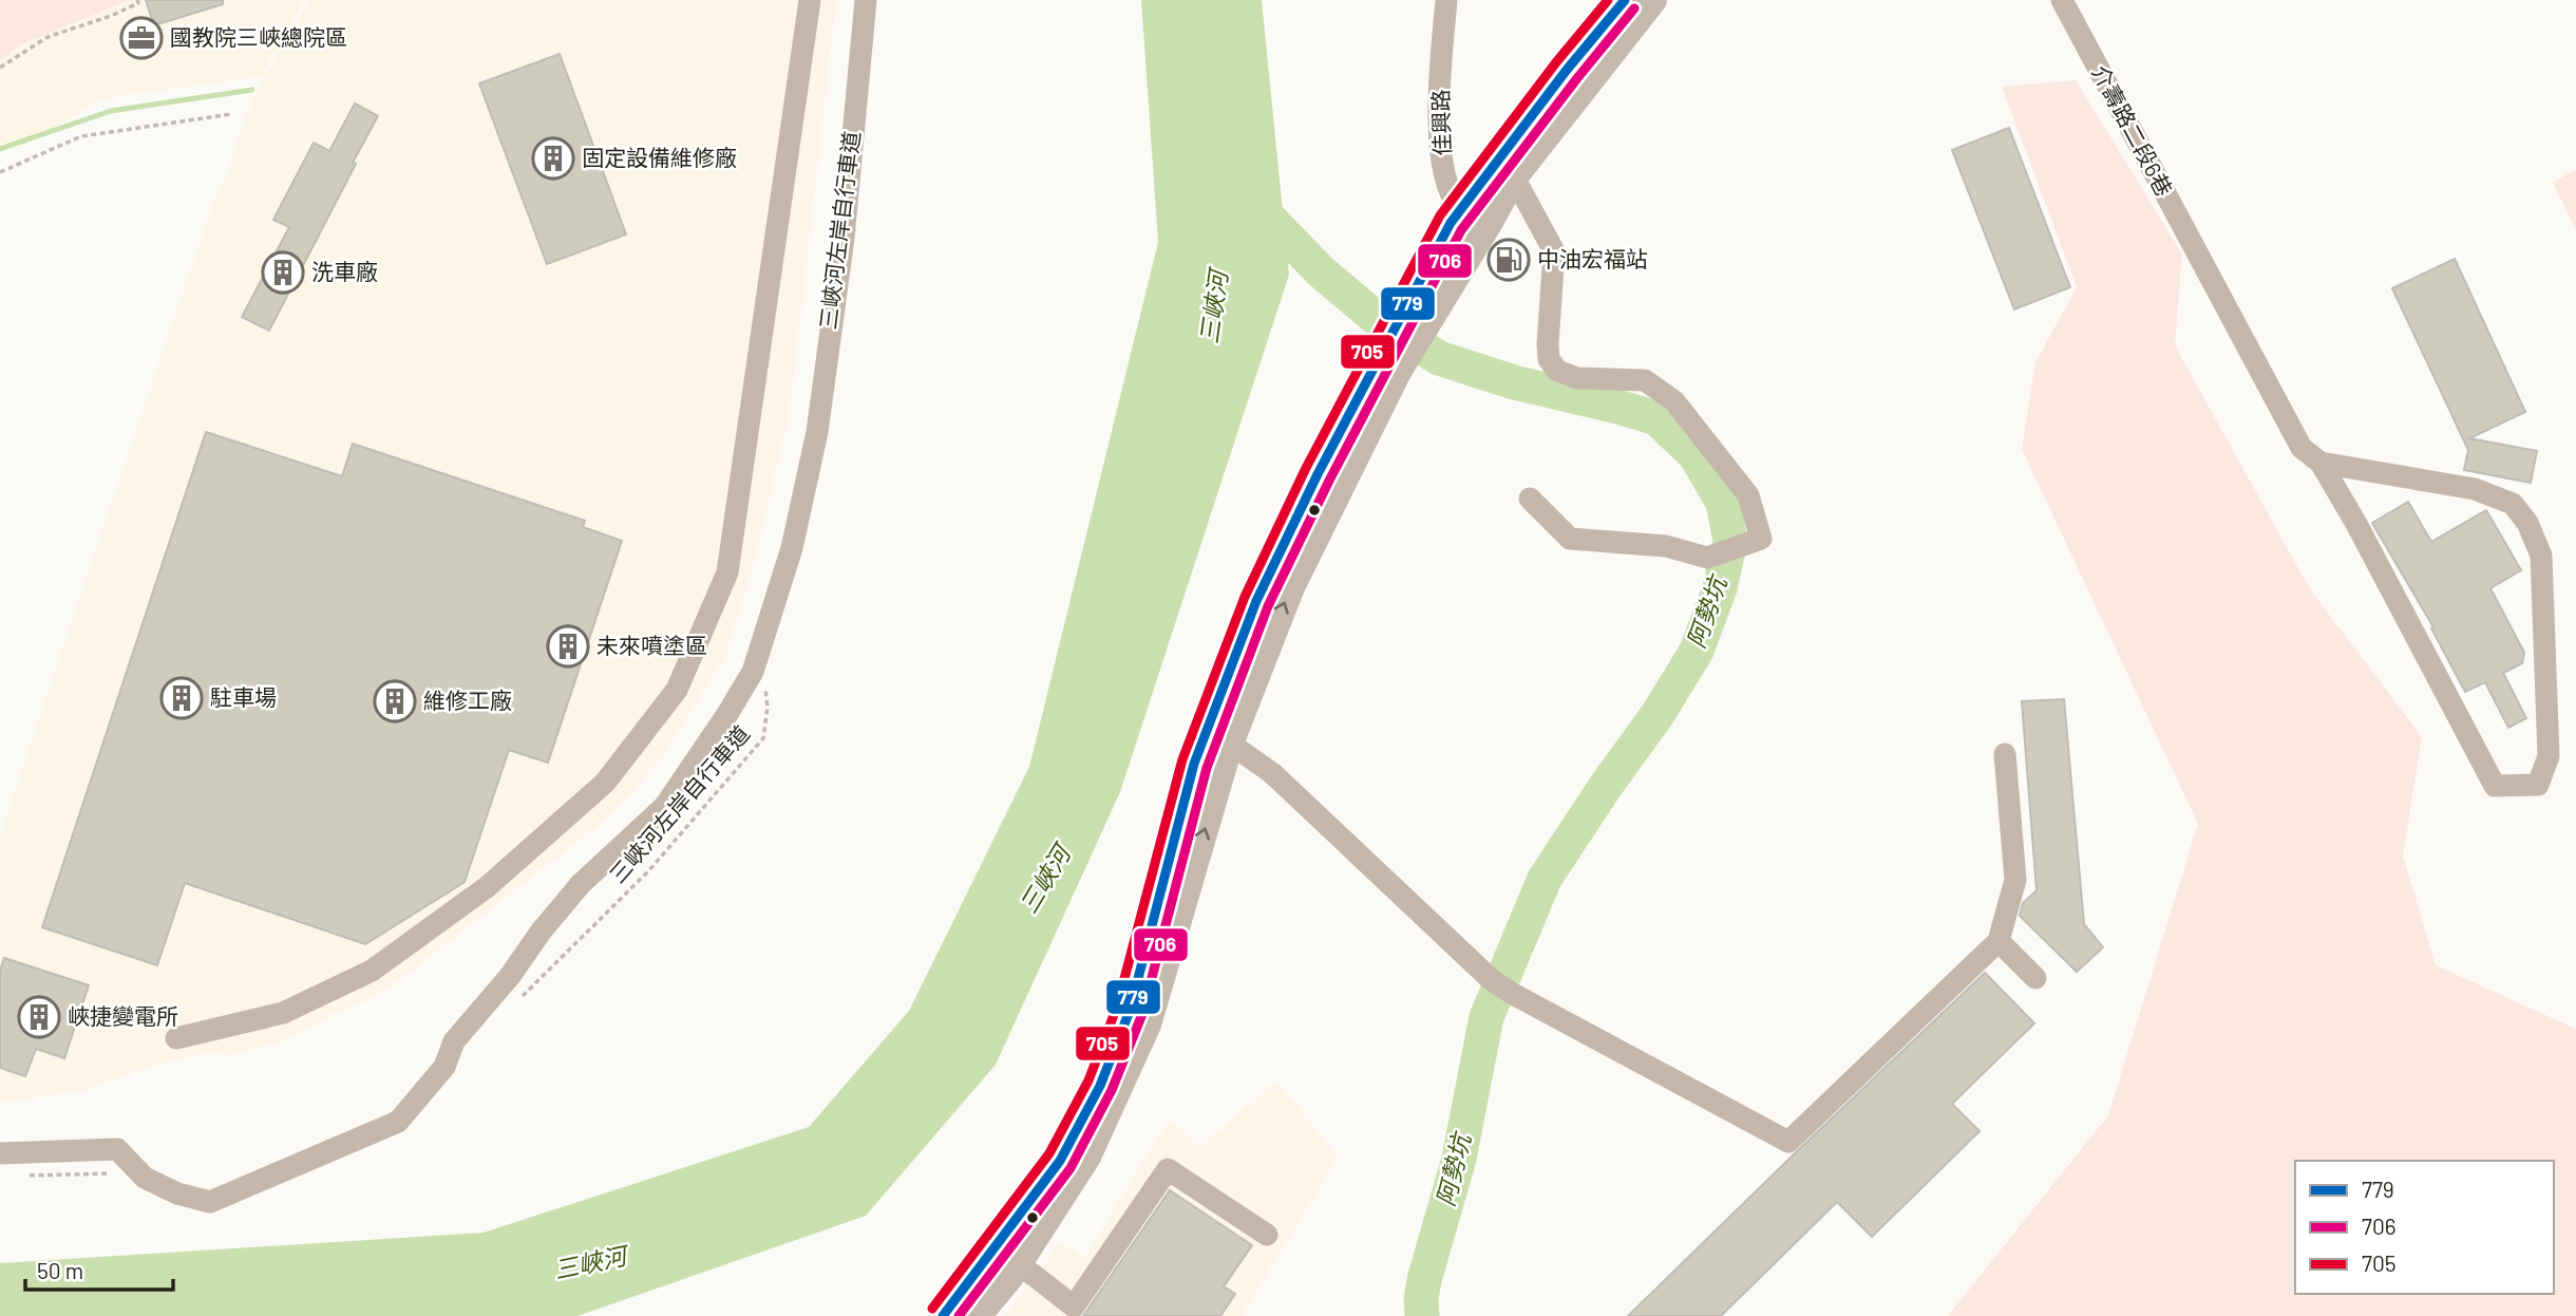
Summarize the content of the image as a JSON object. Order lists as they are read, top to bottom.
{
  "streets": {
    "street": ["佳興路", "介壽路二段6巷"],
    "path": ["三峽河左岸自行車道"]
  },
  "water": ["三峽河", "阿勢坑"],
  "places": {
    "office": ["國教院三峽總院區"],
    "building": [
      "固定設備維修廠",
      "洗車廠",
      "未來噴塗區",
      "駐車場",
      "維修工廠",
      "峽捷變電所"
    ],
    "fuel station": ["中油宏福站"]
  },
  "lines": ["transit line 779", "transit line 705", "transit line 706"],
  "legend": ["779", "706", "705"],
  "scale_bar": "50 m"
}
